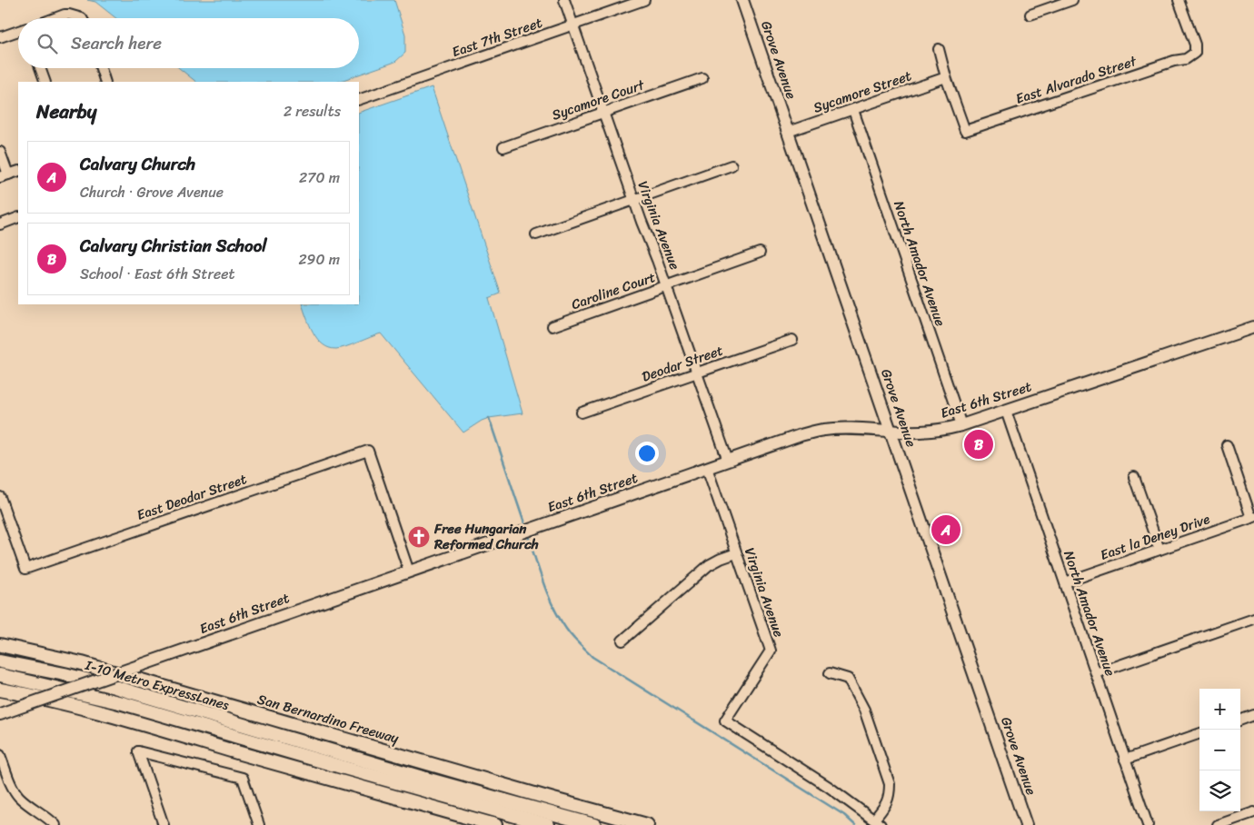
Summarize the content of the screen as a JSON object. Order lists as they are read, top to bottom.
{
  "streets": {
    "highway": ["I-10 Metro ExpressLanes", "San Bernardino Freeway"],
    "main road": ["Grove Avenue", "East 6th Street"],
    "street": [
      "East 7th Street",
      "East Alvarado Street",
      "Sycamore Street",
      "Sycamore Court",
      "Virginia Avenue",
      "North Amador Avenue",
      "Caroline Court",
      "Deodar Street",
      "East Deodar Street",
      "East la Deney Drive"
    ]
  },
  "crossings": [
    ["East 7th Street", "Virginia Avenue"],
    ["Grove Avenue", "Sycamore Street"],
    ["Grove Avenue", "East 6th Street"],
    ["East Alvarado Street", "Sycamore Street"],
    ["Sycamore Street", "North Amador Avenue"],
    ["Sycamore Court", "Virginia Avenue"],
    ["Virginia Avenue", "Caroline Court"],
    ["Virginia Avenue", "Deodar Street"],
    ["Virginia Avenue", "East 6th Street"],
    ["North Amador Avenue", "East 6th Street"],
    ["North Amador Avenue", "East la Deney Drive"],
    ["East 6th Street", "East Deodar Street"]
  ],
  "places": {
    "church": ["Free Hungarian Reformed Church"]
  },
  "page": {
    "search": "Search here",
    "heading": ["Nearby", "2 results"],
    "list": [
      {
        "mark": "A",
        "name": "Calvary Church",
        "note": "Church · Grove Avenue",
        "value": "270 m"
      },
      {
        "mark": "B",
        "name": "Calvary Christian School",
        "note": "School · East 6th Street",
        "value": "290 m"
      }
    ],
    "pins": ["B", "A"],
    "map_buttons": ["+", "−"]
  }
}
